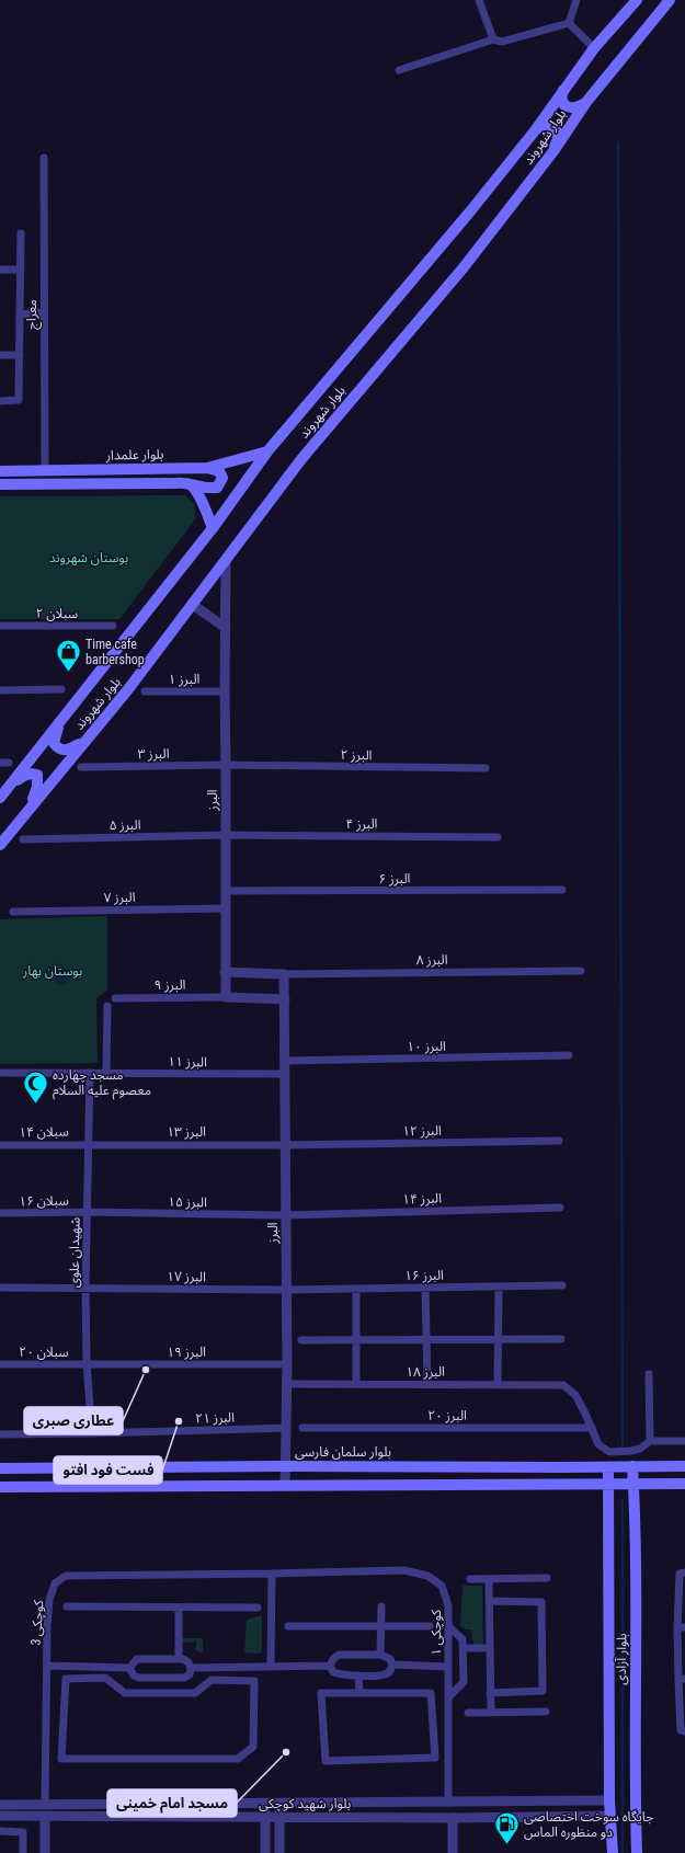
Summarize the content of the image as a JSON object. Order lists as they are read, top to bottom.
{
  "streets": {
    "main road": [
      "بلوار شهروند",
      "بلوار علمدار",
      "بلوار سلمان فارسی",
      "بلوار آزادی"
    ],
    "street": [
      "معراج",
      "سبلان ۲",
      "البرز ۱",
      "البرز ۳",
      "البرز ۲",
      "البرز",
      "البرز ۴",
      "البرز ۵",
      "البرز ۶",
      "البرز ۷",
      "البرز ۸",
      "البرز ۹",
      "البرز ۱۰",
      "البرز ۱۱",
      "البرز ۱۲",
      "سبلان ۱۴",
      "البرز ۱۳",
      "البرز ۱۴",
      "سبلان ۱۶",
      "البرز ۱۵",
      "شهیدان علوی",
      "البرز ۱۶",
      "البرز ۱۷",
      "سبلان ۲۰",
      "البرز ۱۹",
      "البرز ۱۸",
      "البرز ۲۰",
      "البرز ۲۱",
      "کوچکی 3",
      "کوچکی ۱",
      "بلوار شهید کوچکی"
    ]
  },
  "crossings": [
    ["بلوار شهروند", "بلوار علمدار"],
    ["بلوار شهروند", "البرز"],
    ["معراج", "بلوار علمدار"],
    ["البرز ۱", "البرز"],
    ["البرز ۳", "البرز ۲"],
    ["البرز ۳", "البرز"],
    ["البرز ۲", "البرز"],
    ["البرز", "البرز ۴"],
    ["البرز", "البرز ۵"],
    ["البرز", "البرز ۶"],
    ["البرز", "البرز ۷"],
    ["البرز", "البرز ۸"],
    ["البرز", "البرز ۹"],
    ["البرز", "البرز ۱۰"],
    ["البرز", "البرز ۱۱"],
    ["البرز", "البرز ۱۲"],
    ["البرز", "البرز ۱۳"],
    ["البرز", "البرز ۱۴"],
    ["البرز", "البرز ۱۵"],
    ["البرز", "البرز ۱۶"],
    ["البرز", "البرز ۱۷"],
    ["البرز", "البرز ۱۹"],
    ["البرز", "البرز ۱۸"],
    ["البرز", "البرز ۲۱"],
    ["البرز", "بلوار سلمان فارسی"],
    ["البرز ۴", "البرز ۵"],
    ["البرز ۱۱", "شهیدان علوی"],
    ["البرز ۱۲", "البرز ۱۳"],
    ["سبلان ۱۴", "البرز ۱۳"],
    ["سبلان ۱۴", "شهیدان علوی"],
    ["البرز ۱۳", "شهیدان علوی"],
    ["البرز ۱۴", "البرز ۱۵"],
    ["سبلان ۱۶", "البرز ۱۵"],
    ["سبلان ۱۶", "شهیدان علوی"],
    ["البرز ۱۵", "شهیدان علوی"],
    ["شهیدان علوی", "البرز ۱۷"],
    ["شهیدان علوی", "سبلان ۲۰"],
    ["شهیدان علوی", "البرز ۱۹"],
    ["شهیدان علوی", "البرز ۲۱"],
    ["البرز ۱۶", "البرز ۱۷"],
    ["سبلان ۲۰", "البرز ۱۹"],
    ["البرز ۱۸", "البرز ۲۰"],
    ["بلوار سلمان فارسی", "بلوار آزادی"],
    ["کوچکی 3", "کوچکی ۱"],
    ["کوچکی 3", "بلوار شهید کوچکی"],
    ["کوچکی ۱", "بلوار شهید کوچکی"],
    ["بلوار آزادی", "بلوار شهید کوچکی"]
  ],
  "parks": ["بوستان شهروند", "بوستان بهار"],
  "places": {
    "shop": ["Time cafe barbershop"],
    "mosque": ["مسجد چهارده معصوم علیه السلام"],
    "other": ["عطاری صبری", "فست فود افتو", "مسجد امام خمینی"],
    "fuel station": ["جایگاه سوخت اختصاصی دو منظوره الماس"]
  }
}
